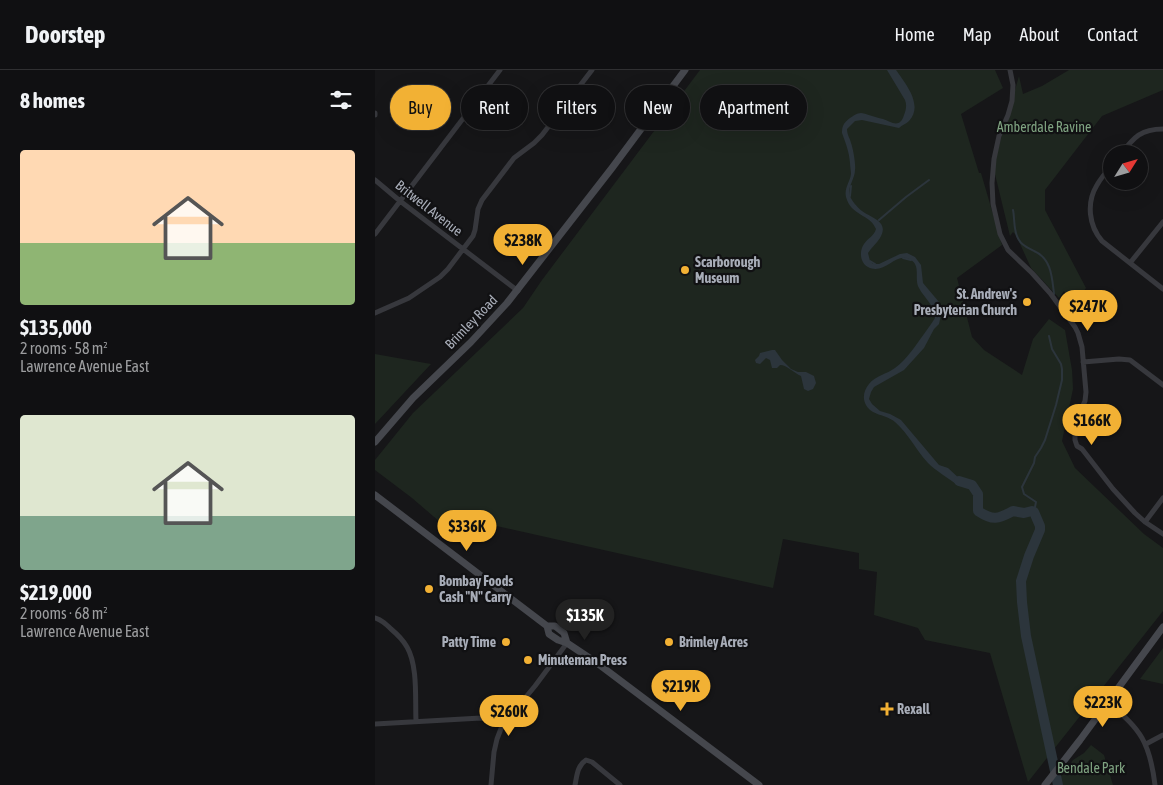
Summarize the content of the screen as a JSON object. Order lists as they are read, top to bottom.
{
  "streets": {
    "main road": ["Brimley Road"],
    "street": ["Britwell Avenue"]
  },
  "crossings": [
    ["Britwell Avenue", "Brimley Road"]
  ],
  "parks": ["Amberdale Ravine", "Bendale Park"],
  "places": {
    "other": [
      "Scarborough Museum",
      "St. Andrew's Presbyterian Church",
      "Bombay Foods Cash \"N\" Carry",
      "Patty Time",
      "Brimley Acres",
      "Minuteman Press"
    ],
    "health": ["Rexall"]
  },
  "north": "top right",
  "page": {
    "header": "Doorstep",
    "nav": [
      "Home",
      "Map",
      "About",
      "Contact"
    ],
    "heading": "8 homes",
    "chip": [
      "Buy",
      "Rent",
      "Filters",
      "New",
      "Apartment"
    ],
    "list": [
      {
        "name": "$135,000",
        "note": "2 rooms · 58 m² · Lawrence Avenue East"
      },
      {
        "name": "$219,000",
        "note": "2 rooms · 68 m² · Lawrence Avenue East"
      }
    ],
    "price": [
      "$238K",
      "$247K",
      "$166K",
      "$336K",
      "$135K",
      "$219K",
      "$223K",
      "$260K"
    ]
  }
}
